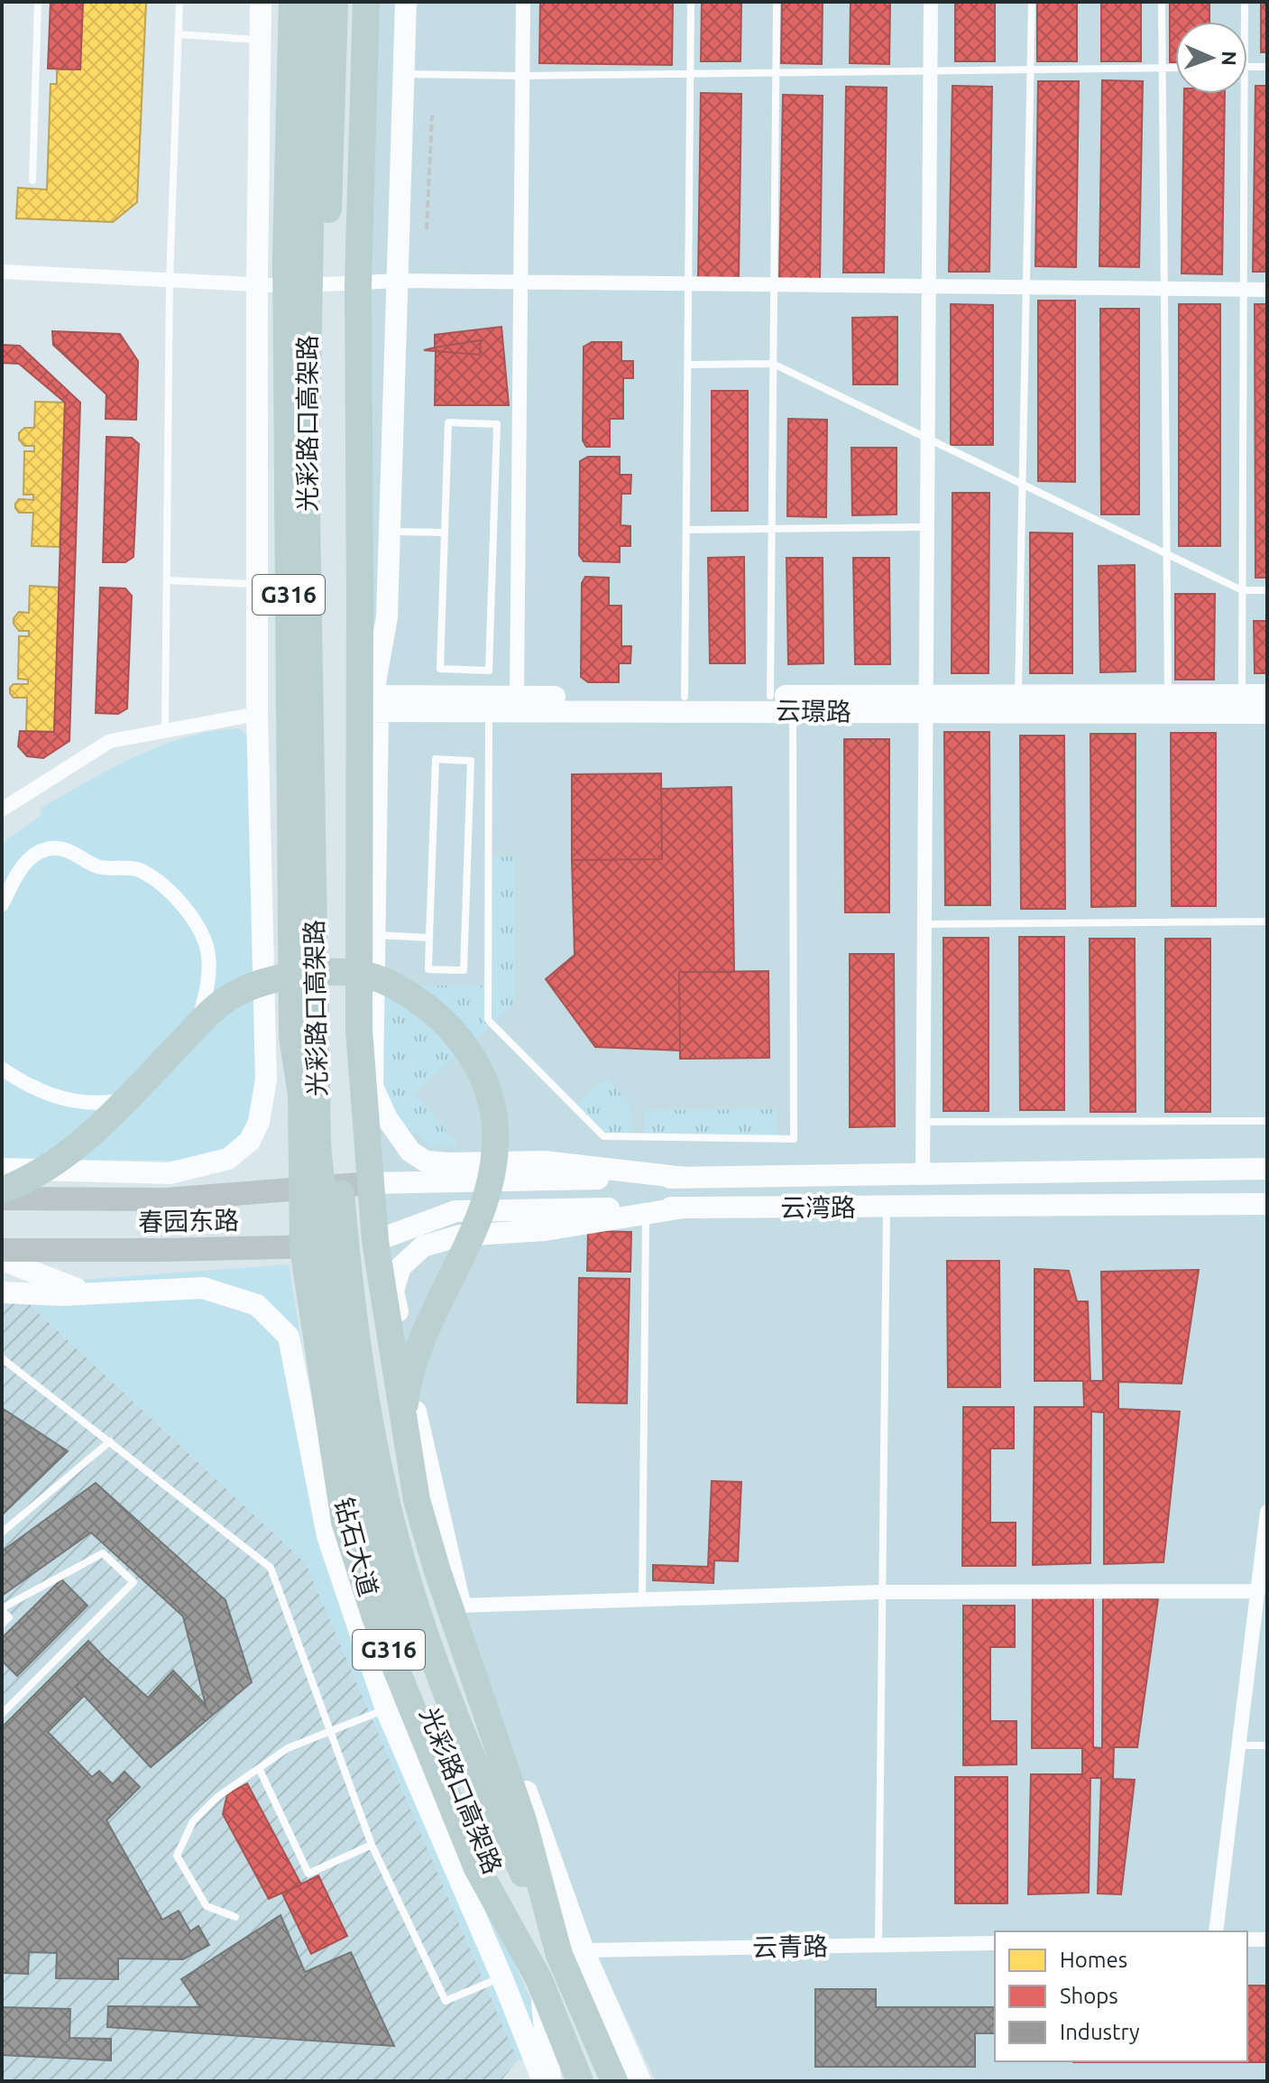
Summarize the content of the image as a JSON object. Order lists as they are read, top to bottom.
{
  "streets": {
    "highway": ["光彩路口高架路", "G316", "钻石大道"],
    "main road": ["春园东路"],
    "street": ["云璟路", "云湾路", "云青路"]
  },
  "crossings": [
    ["光彩路口高架路", "G316"],
    ["光彩路口高架路", "钻石大道"],
    ["光彩路口高架路", "云青路"],
    ["G316", "云璟路"],
    ["G316", "云湾路"],
    ["G316", "春园东路"],
    ["G316", "钻石大道"],
    ["G316", "云青路"],
    ["云湾路", "春园东路"],
    ["春园东路", "钻石大道"]
  ],
  "legend": ["Homes", "Shops", "Industry"],
  "north": "right"
}
